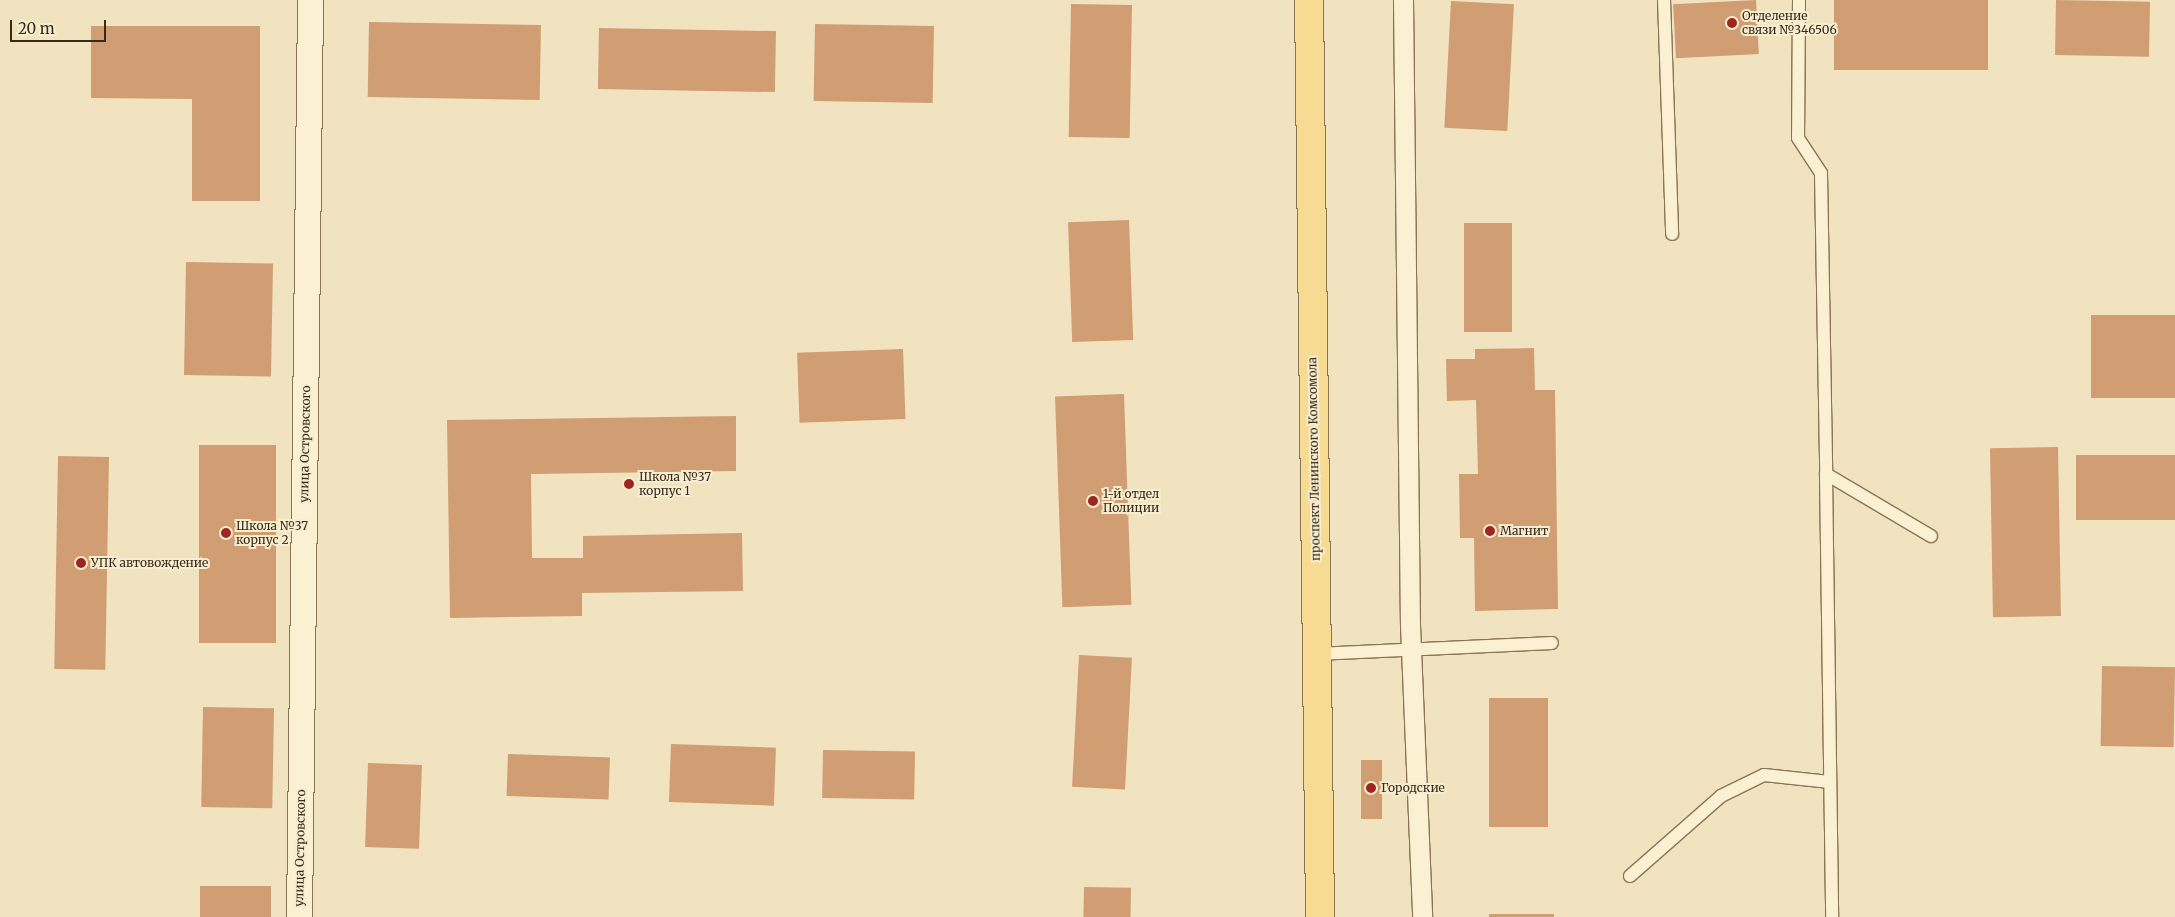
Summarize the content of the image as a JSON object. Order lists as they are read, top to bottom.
{
  "streets": {
    "main road": ["проспект Ленинского Комсомола"],
    "street": ["улица Островского"]
  },
  "places": [
    "Отделение связи №346506",
    "Школа №37 корпус 1",
    "1-й отдел Полиции",
    "Магнит",
    "Школа №37 корпус 2",
    "УПК автовождение",
    "Городские"
  ],
  "scale_bar": "20 m"
}
